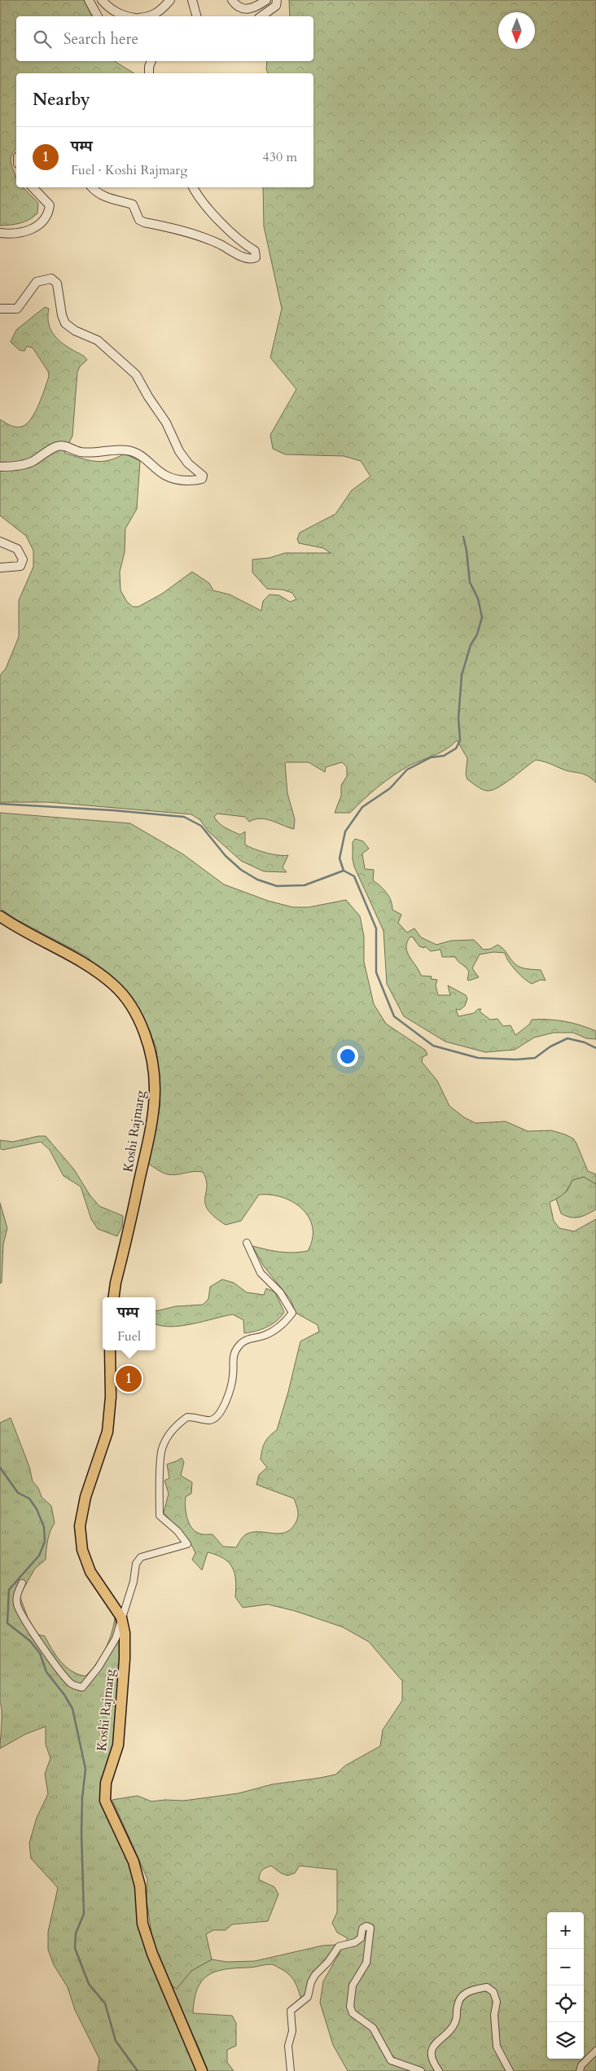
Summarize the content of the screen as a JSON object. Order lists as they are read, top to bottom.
{
  "streets": {
    "main road": ["Koshi Rajmarg"]
  },
  "north": "bottom",
  "page": {
    "search": "Search here",
    "heading": "Nearby",
    "list": [
      {
        "mark": "1",
        "name": "पम्प",
        "note": "Fuel · Koshi Rajmarg",
        "value": "430 m"
      }
    ],
    "popup": ["पम्प", "Fuel"],
    "pins": "1",
    "map_buttons": ["+", "−"]
  }
}
